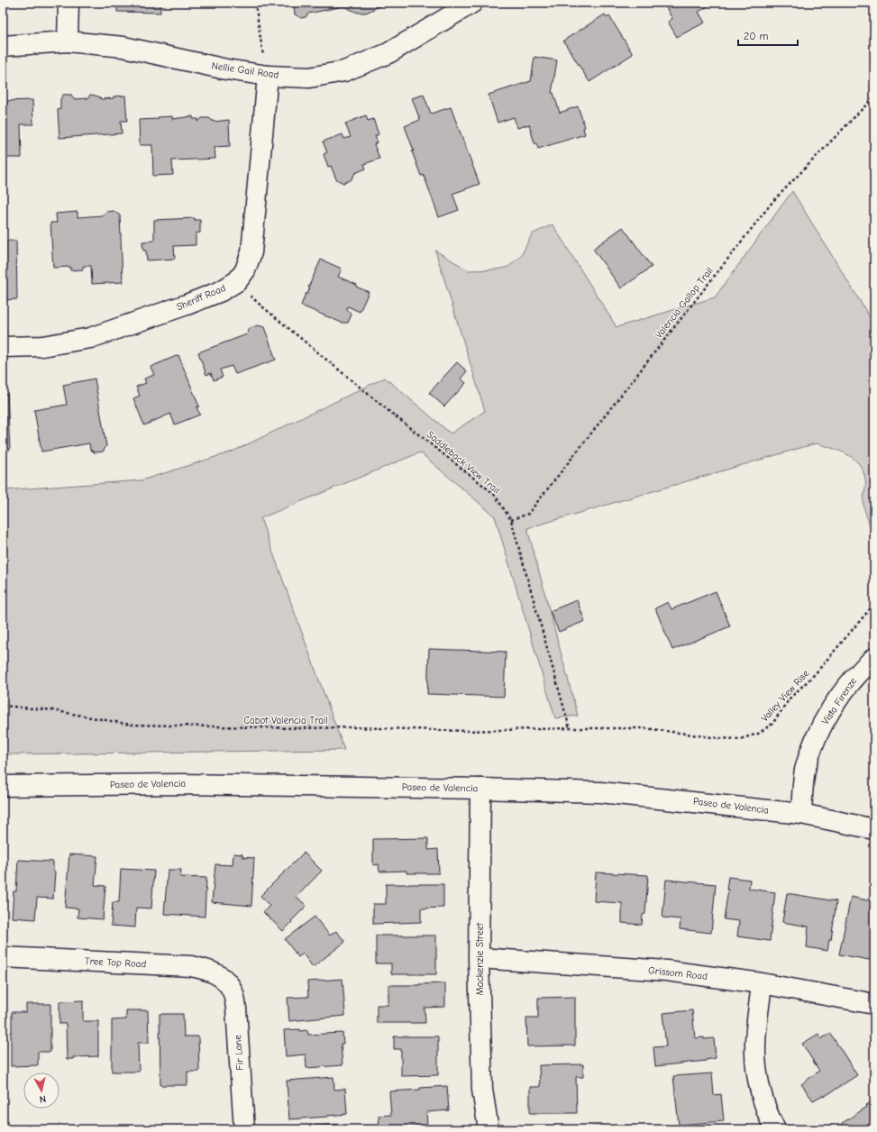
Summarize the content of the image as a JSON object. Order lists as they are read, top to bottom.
{
  "streets": {
    "street": [
      "Nellie Gail Road",
      "Sheriff Road",
      "Vista Firenze",
      "Paseo de Valencia",
      "Mackenzie Street",
      "Tree Top Road",
      "Grissom Road",
      "Fir Lane"
    ],
    "path": [
      "Valencia Gallop Trail",
      "Saddleback View Trail",
      "Valley View Rise",
      "Cabot Valencia Trail"
    ]
  },
  "crossings": [
    ["Nellie Gail Road", "Sheriff Road"],
    ["Sheriff Road", "Saddleback View Trail"],
    ["Valencia Gallop Trail", "Saddleback View Trail"],
    ["Saddleback View Trail", "Valley View Rise"],
    ["Saddleback View Trail", "Cabot Valencia Trail"],
    ["Valley View Rise", "Cabot Valencia Trail"],
    ["Vista Firenze", "Paseo de Valencia"],
    ["Paseo de Valencia", "Mackenzie Street"],
    ["Mackenzie Street", "Grissom Road"],
    ["Tree Top Road", "Fir Lane"]
  ],
  "scale_bar": "20 m",
  "north": "bottom"
}
